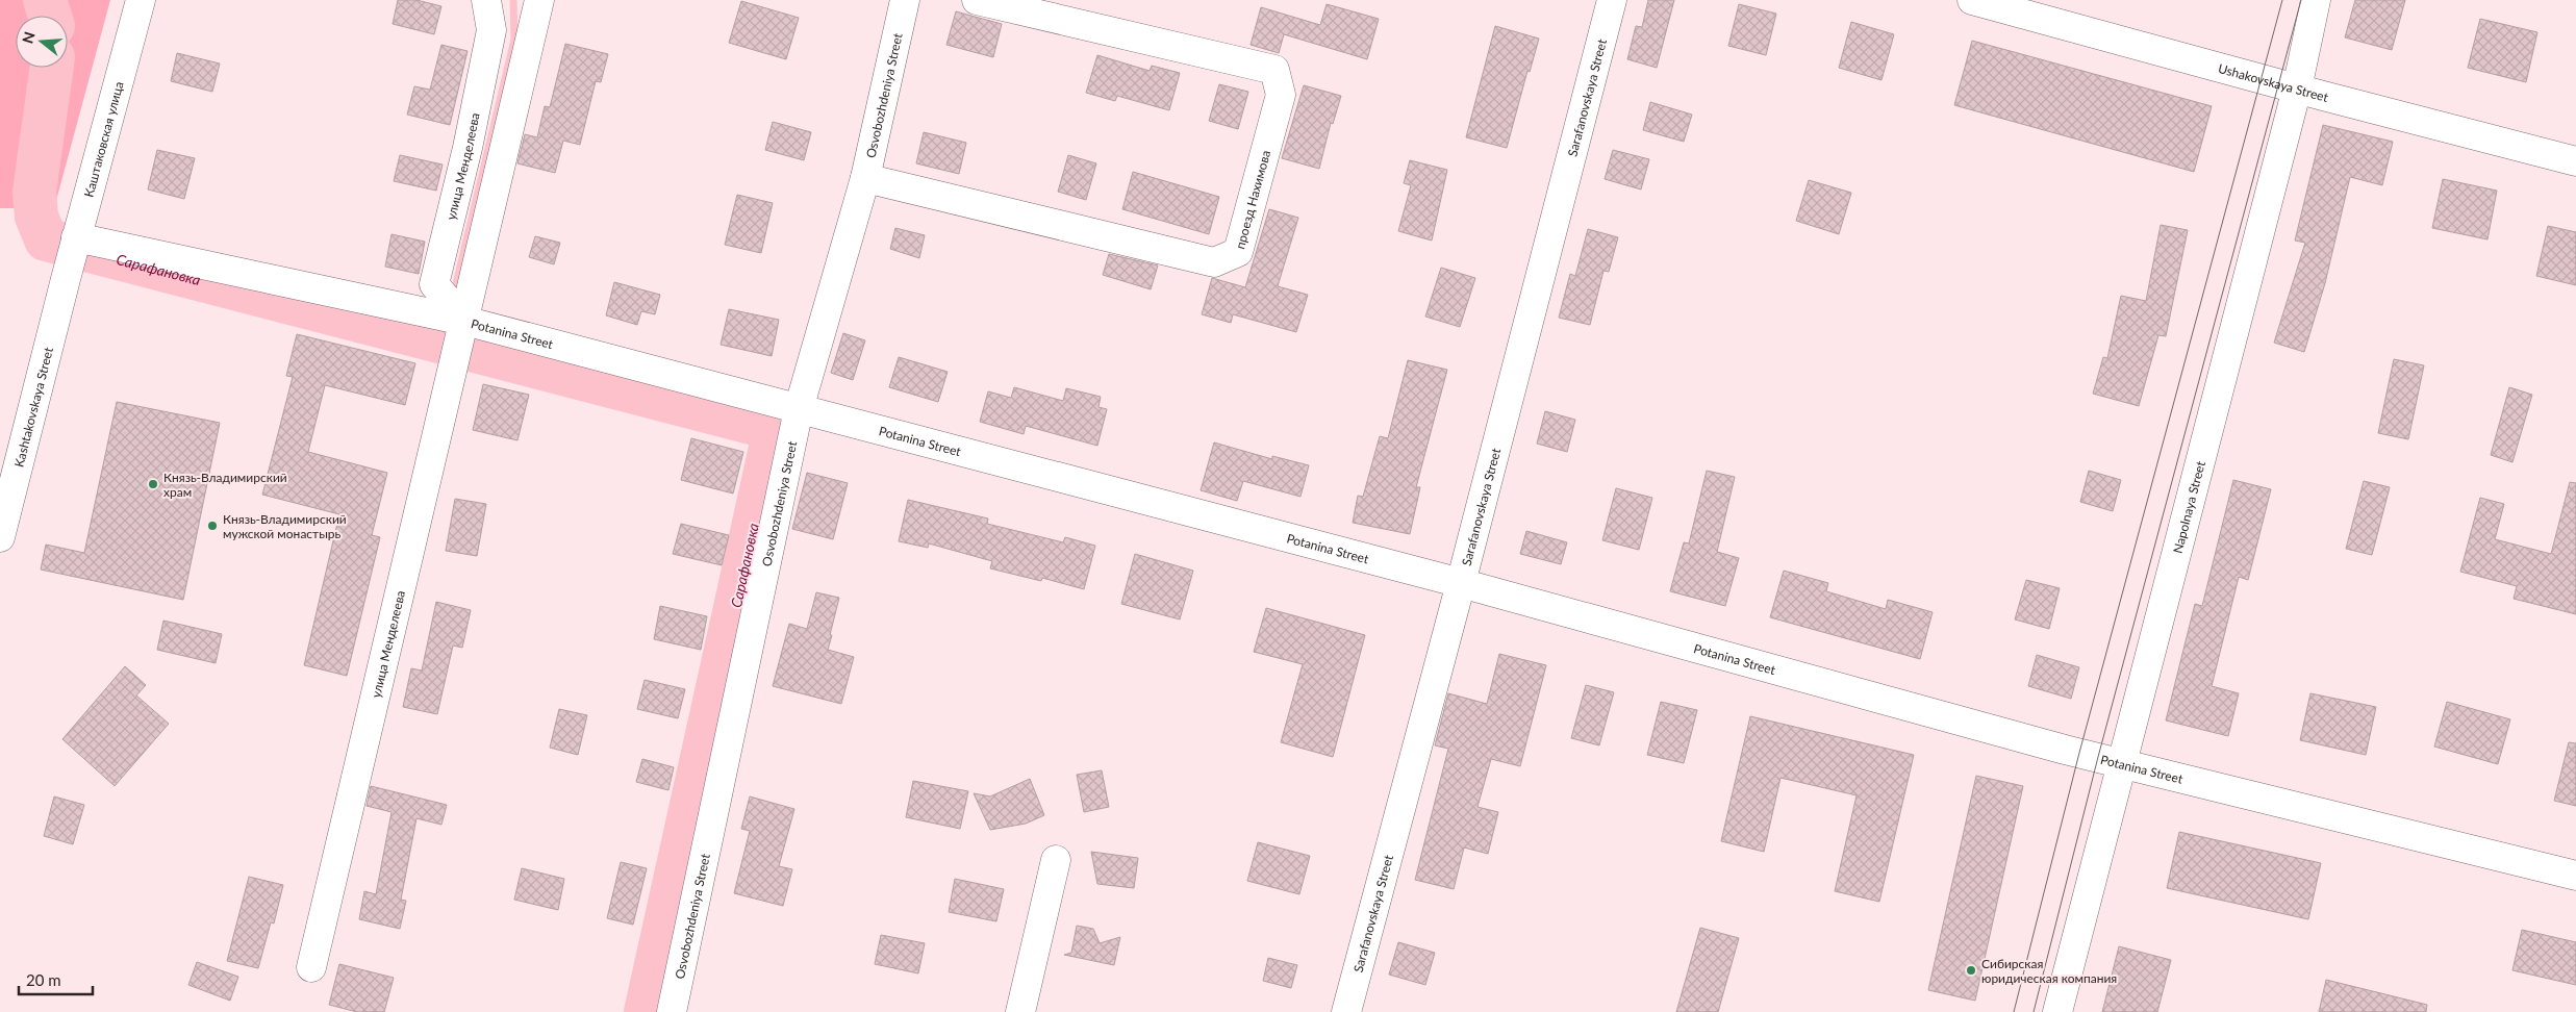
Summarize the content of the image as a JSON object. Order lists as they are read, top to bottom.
{
  "streets": {
    "street": [
      "Ushakovskaya Street",
      "Osvobozhdeniya Street",
      "Sarafanovskaya Street",
      "Каштаковская улица",
      "улица Менделеева",
      "проезд Нахимова",
      "Potanina Street",
      "Kashtakovskaya Street",
      "Napolnaya Street"
    ]
  },
  "crossings": [
    ["Ushakovskaya Street", "Napolnaya Street"],
    ["Osvobozhdeniya Street", "проезд Нахимова"],
    ["Osvobozhdeniya Street", "Potanina Street"],
    ["Sarafanovskaya Street", "Potanina Street"],
    ["Каштаковская улица", "Potanina Street"],
    ["Каштаковская улица", "Kashtakovskaya Street"],
    ["улица Менделеева", "Potanina Street"],
    ["Potanina Street", "Napolnaya Street"]
  ],
  "water": ["Сарафановка"],
  "places": ["Князь-Владимирский храм", "Князь-Владимирский мужской монастырь", "Сибирская юридическая компания"],
  "scale_bar": "20 m",
  "north": "left"
}
